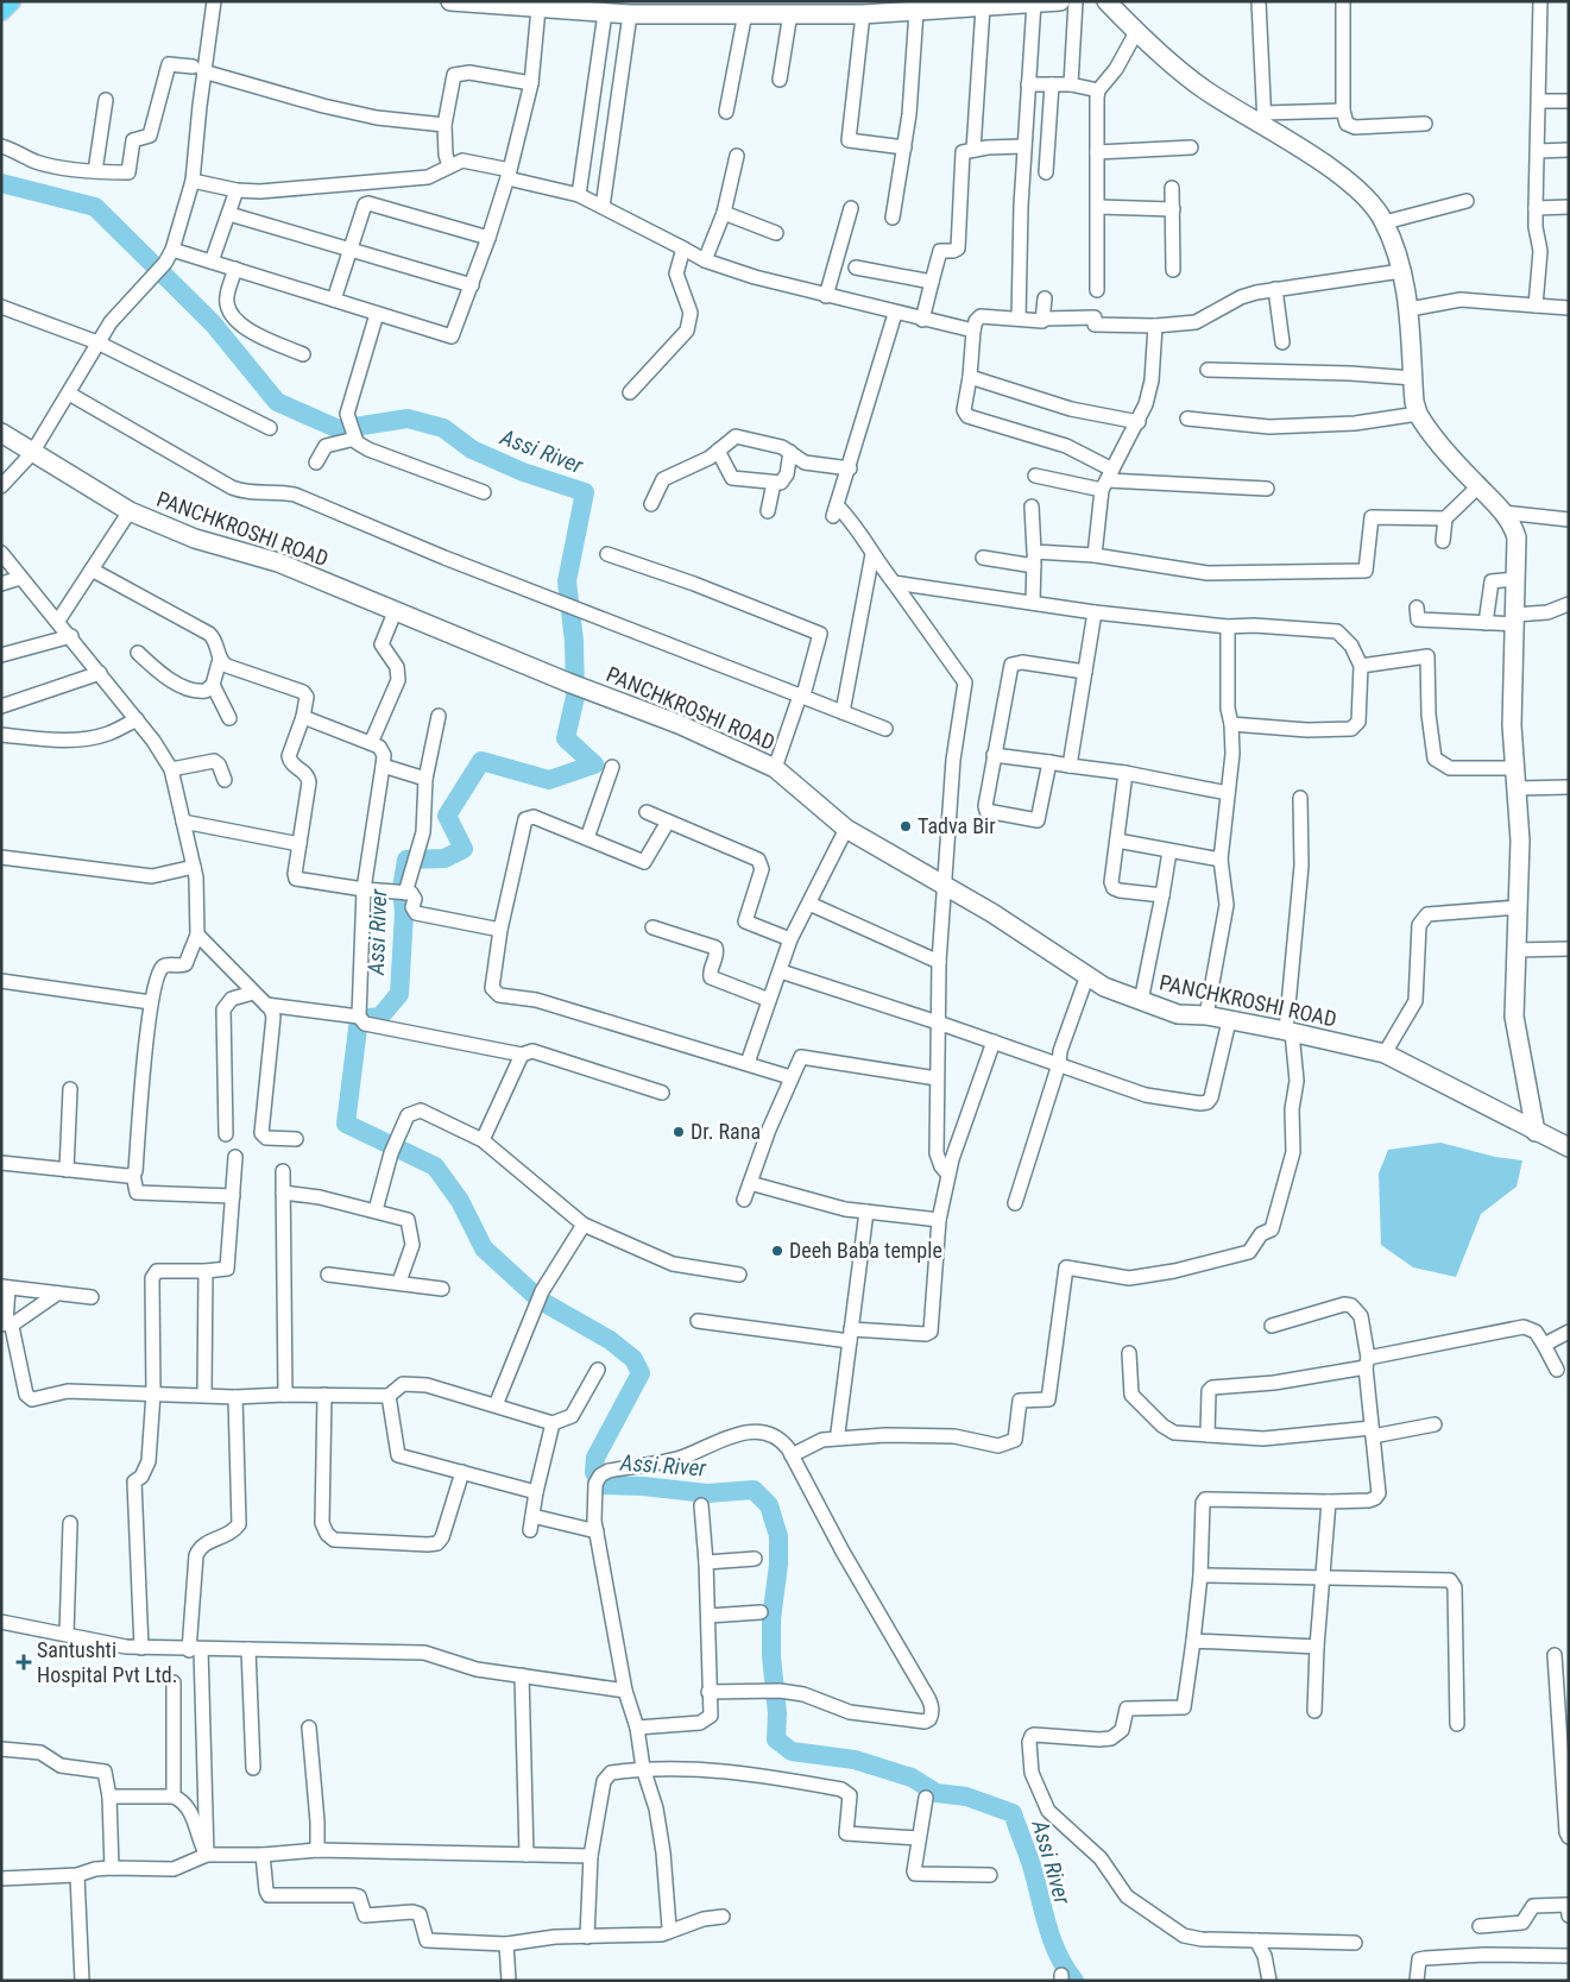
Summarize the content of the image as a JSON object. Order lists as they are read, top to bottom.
{
  "streets": {
    "street": ["PANCHKROSHI ROAD"]
  },
  "water": ["Assi River"],
  "places": {
    "other": ["Tadva Bir", "Dr. Rana", "Deeh Baba temple"],
    "health": ["Santushti Hospital Pvt Ltd."]
  }
}
